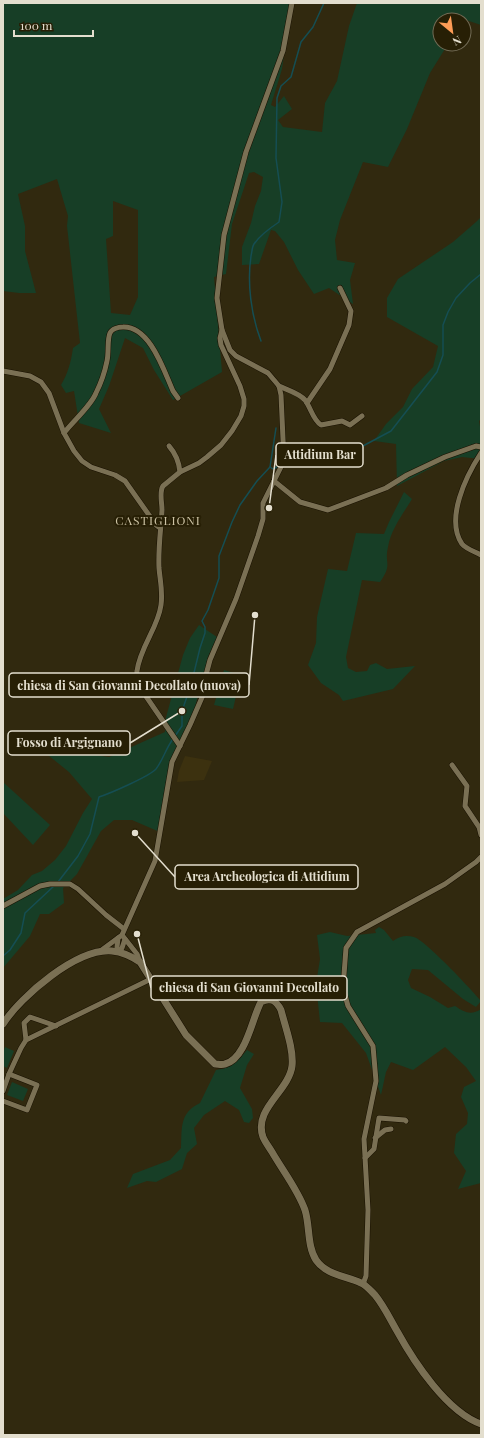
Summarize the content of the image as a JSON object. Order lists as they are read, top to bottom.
{
  "districts": ["CASTIGLIONI"],
  "places": [
    "Attidium Bar",
    "chiesa di San Giovanni Decollato (nuova)",
    "Fosso di Argignano",
    "Area Archeologica di Attidium",
    "chiesa di San Giovanni Decollato"
  ],
  "scale_bar": "100 m",
  "north": "bottom right"
}
